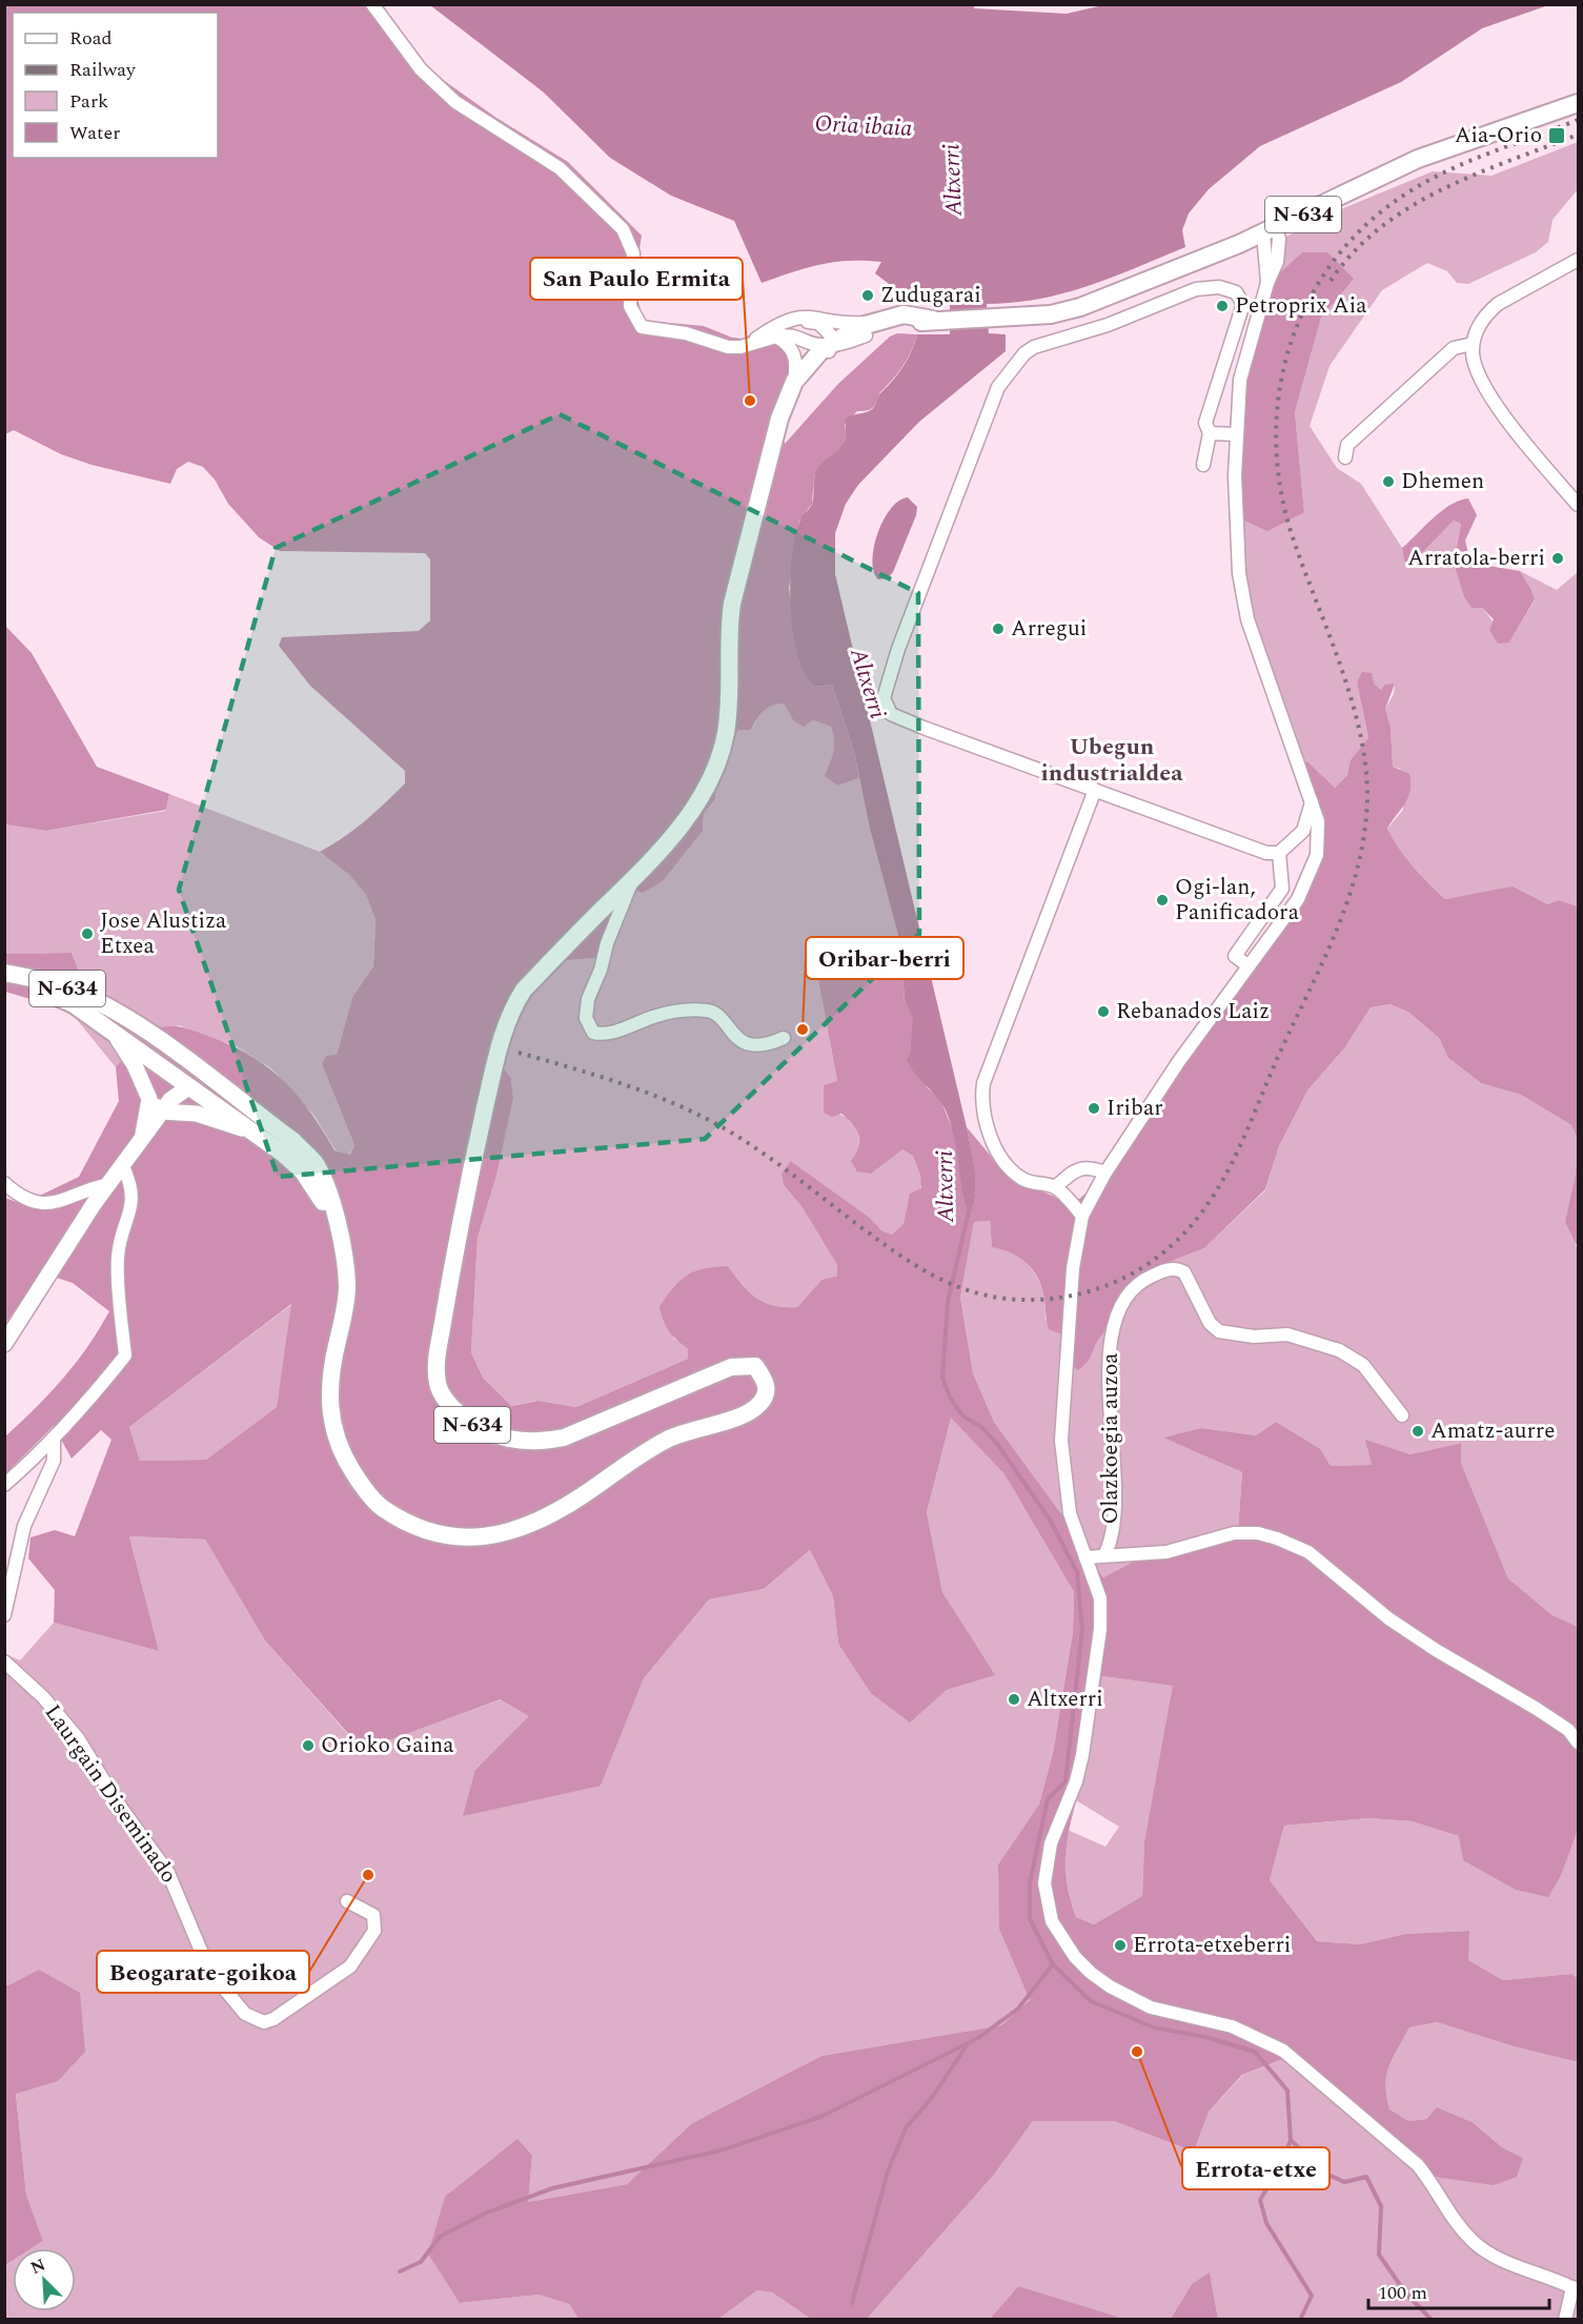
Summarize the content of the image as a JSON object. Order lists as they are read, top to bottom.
{
  "streets": {
    "highway": ["N-634"],
    "street": ["Olazkoegia auzoa", "Laurgain Diseminado"]
  },
  "districts": ["Ubegun industrialdea"],
  "water": ["Oria ibaia", "Altxerri"],
  "places": {
    "transit": ["Aia-Orio"],
    "other": [
      "Zudugarai",
      "Petroprix Aia",
      "San Paulo Ermita",
      "Dhemen",
      "Arratola-berri",
      "Arregui",
      "Ogi-lan, Panificadora",
      "Jose Alustiza Etxea",
      "Rebanados Laiz",
      "Oribar-berri",
      "Iribar",
      "Amatz-aurre",
      "Altxerri",
      "Orioko Gaina",
      "Beogarate-goikoa",
      "Errota-etxeberri",
      "Errota-etxe"
    ]
  },
  "legend": [
    "Road",
    "Railway",
    "Park",
    "Water"
  ],
  "scale_bar": "100 m",
  "north": "top left"
}
